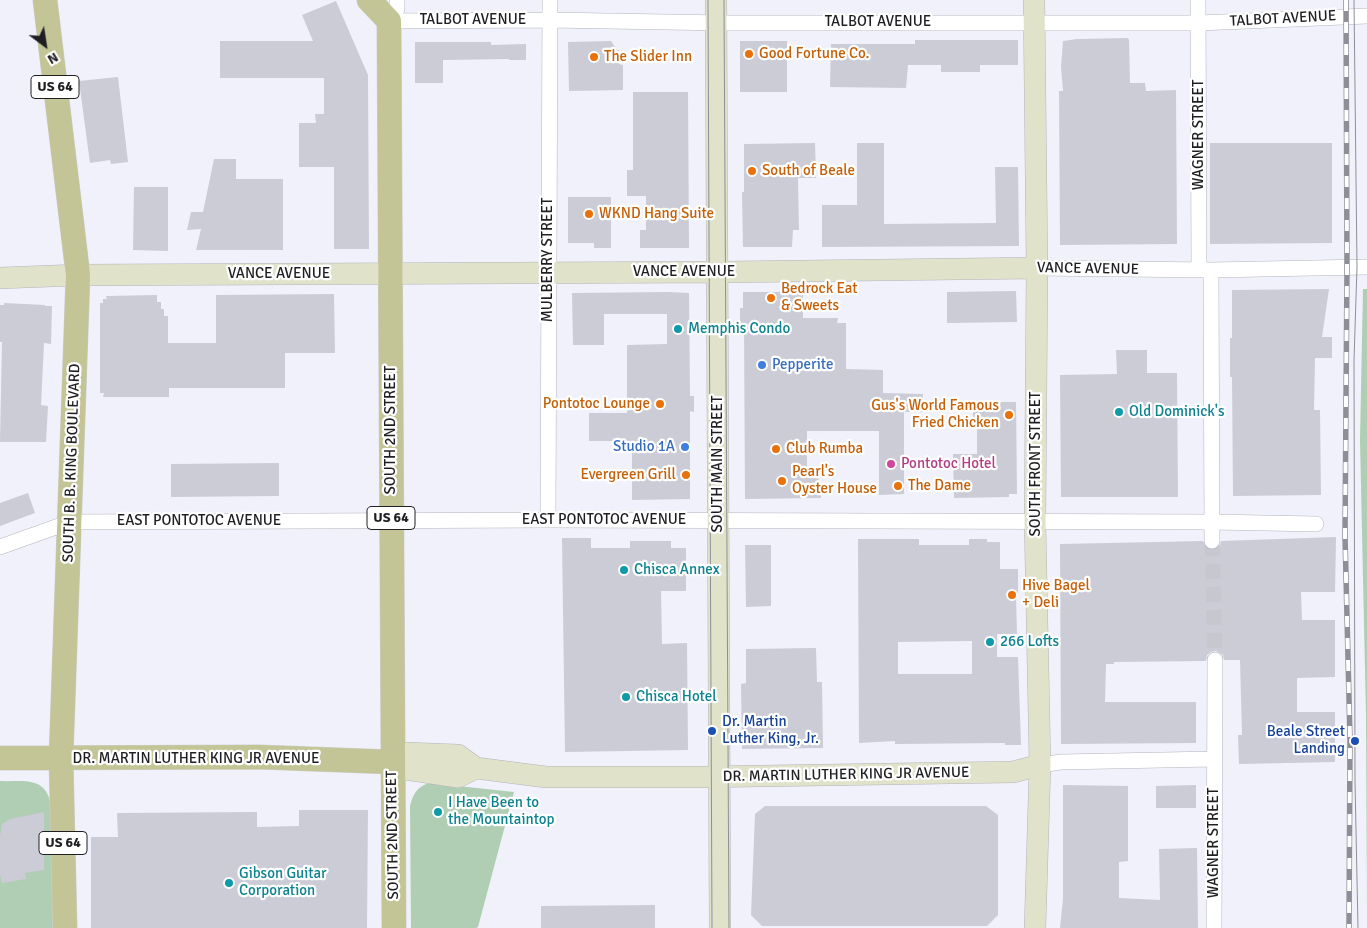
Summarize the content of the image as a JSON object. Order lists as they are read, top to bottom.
{
  "streets": {
    "main road": [
      "US 64",
      "VANCE AVENUE",
      "SOUTH 2ND STREET",
      "SOUTH B. B. KING BOULEVARD",
      "SOUTH MAIN STREET",
      "SOUTH FRONT STREET",
      "DR. MARTIN LUTHER KING JR AVENUE"
    ],
    "street": [
      "TALBOT AVENUE",
      "WAGNER STREET",
      "MULBERRY STREET",
      "EAST PONTOTOC AVENUE"
    ]
  },
  "crossings": [
    ["TALBOT AVENUE", "WAGNER STREET"],
    ["TALBOT AVENUE", "MULBERRY STREET"],
    ["TALBOT AVENUE", "SOUTH 2ND STREET"],
    ["TALBOT AVENUE", "SOUTH MAIN STREET"],
    ["TALBOT AVENUE", "SOUTH FRONT STREET"],
    ["WAGNER STREET", "VANCE AVENUE"],
    ["WAGNER STREET", "EAST PONTOTOC AVENUE"],
    ["WAGNER STREET", "DR. MARTIN LUTHER KING JR AVENUE"],
    ["MULBERRY STREET", "VANCE AVENUE"],
    ["MULBERRY STREET", "EAST PONTOTOC AVENUE"],
    ["VANCE AVENUE", "SOUTH 2ND STREET"],
    ["VANCE AVENUE", "SOUTH B. B. KING BOULEVARD"],
    ["VANCE AVENUE", "SOUTH MAIN STREET"],
    ["VANCE AVENUE", "SOUTH FRONT STREET"],
    ["SOUTH 2ND STREET", "EAST PONTOTOC AVENUE"],
    ["SOUTH 2ND STREET", "DR. MARTIN LUTHER KING JR AVENUE"],
    ["SOUTH B. B. KING BOULEVARD", "EAST PONTOTOC AVENUE"],
    ["SOUTH B. B. KING BOULEVARD", "DR. MARTIN LUTHER KING JR AVENUE"],
    ["SOUTH MAIN STREET", "EAST PONTOTOC AVENUE"],
    ["SOUTH MAIN STREET", "DR. MARTIN LUTHER KING JR AVENUE"],
    ["SOUTH FRONT STREET", "EAST PONTOTOC AVENUE"],
    ["SOUTH FRONT STREET", "DR. MARTIN LUTHER KING JR AVENUE"]
  ],
  "places": [
    "Good Fortune Co.",
    "The Slider Inn",
    "South of Beale",
    "WKND Hang Suite",
    "Bedrock Eat & Sweets",
    "Memphis Condo",
    "Pepperite",
    "Pontotoc Lounge",
    "Old Dominick's",
    "Gus's World Famous Fried Chicken",
    "Studio 1A",
    "Club Rumba",
    "Pontotoc Hotel",
    "Evergreen Grill",
    "Pearl's Oyster House",
    "The Dame",
    "Chisca Annex",
    "Hive Bagel + Deli",
    "266 Lofts",
    "Chisca Hotel",
    "Dr. Martin Luther King, Jr.",
    "Beale Street Landing",
    "I Have Been to the Mountaintop",
    "Gibson Guitar Corporation"
  ],
  "north": "bottom right"
}
